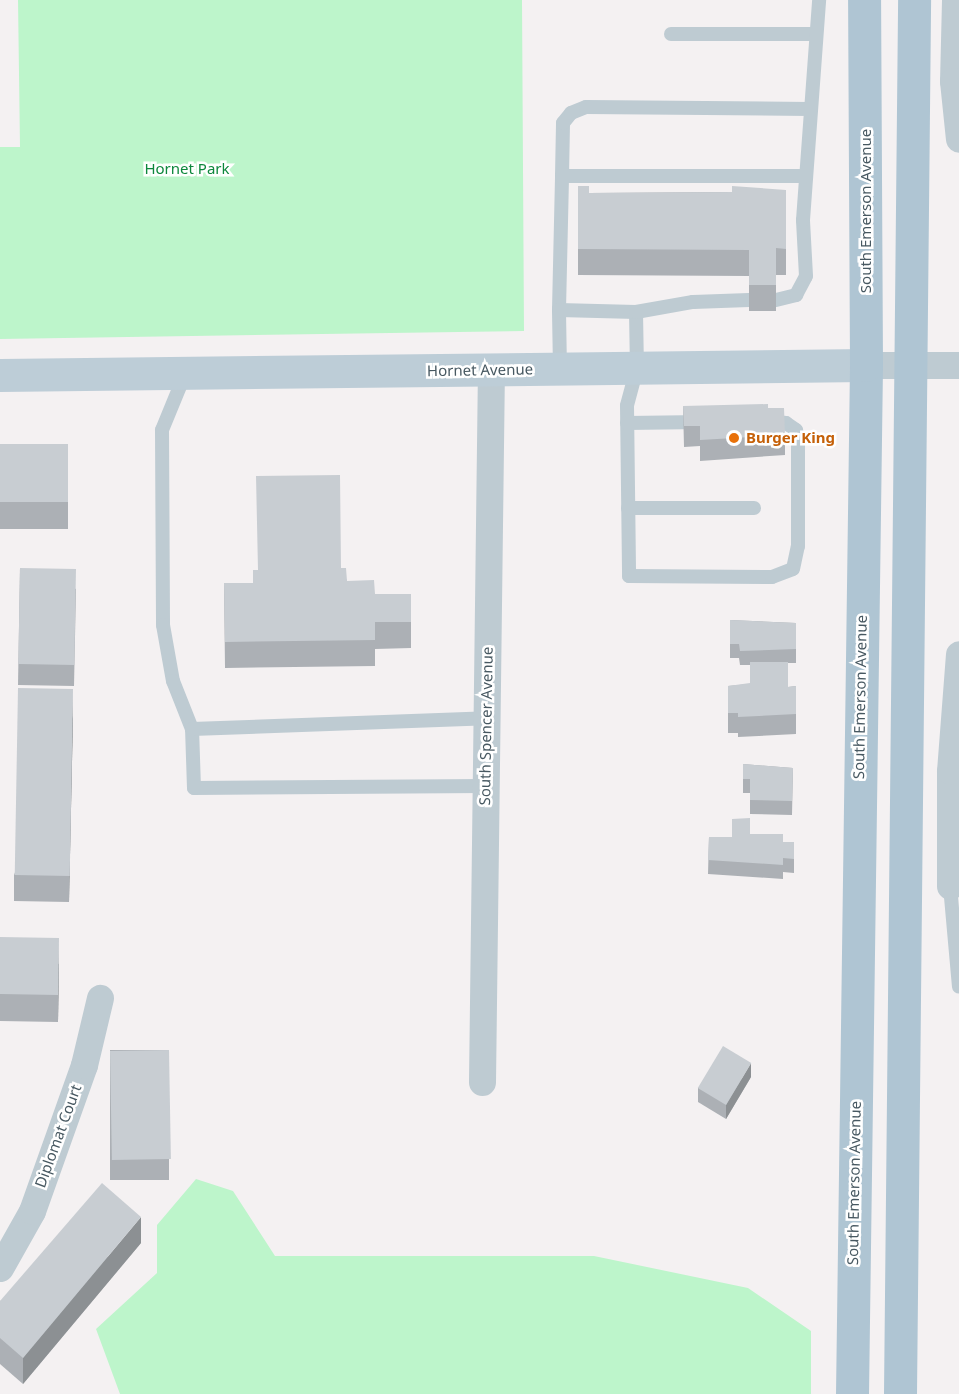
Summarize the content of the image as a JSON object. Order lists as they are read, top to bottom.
{
  "streets": {
    "main road": ["South Emerson Avenue"],
    "street": ["Hornet Avenue", "South Spencer Avenue", "Diplomat Court"]
  },
  "crossings": [
    ["South Emerson Avenue", "Hornet Avenue"],
    ["Hornet Avenue", "South Spencer Avenue"]
  ],
  "parks": ["Hornet Park"],
  "places": ["Burger King"]
}
